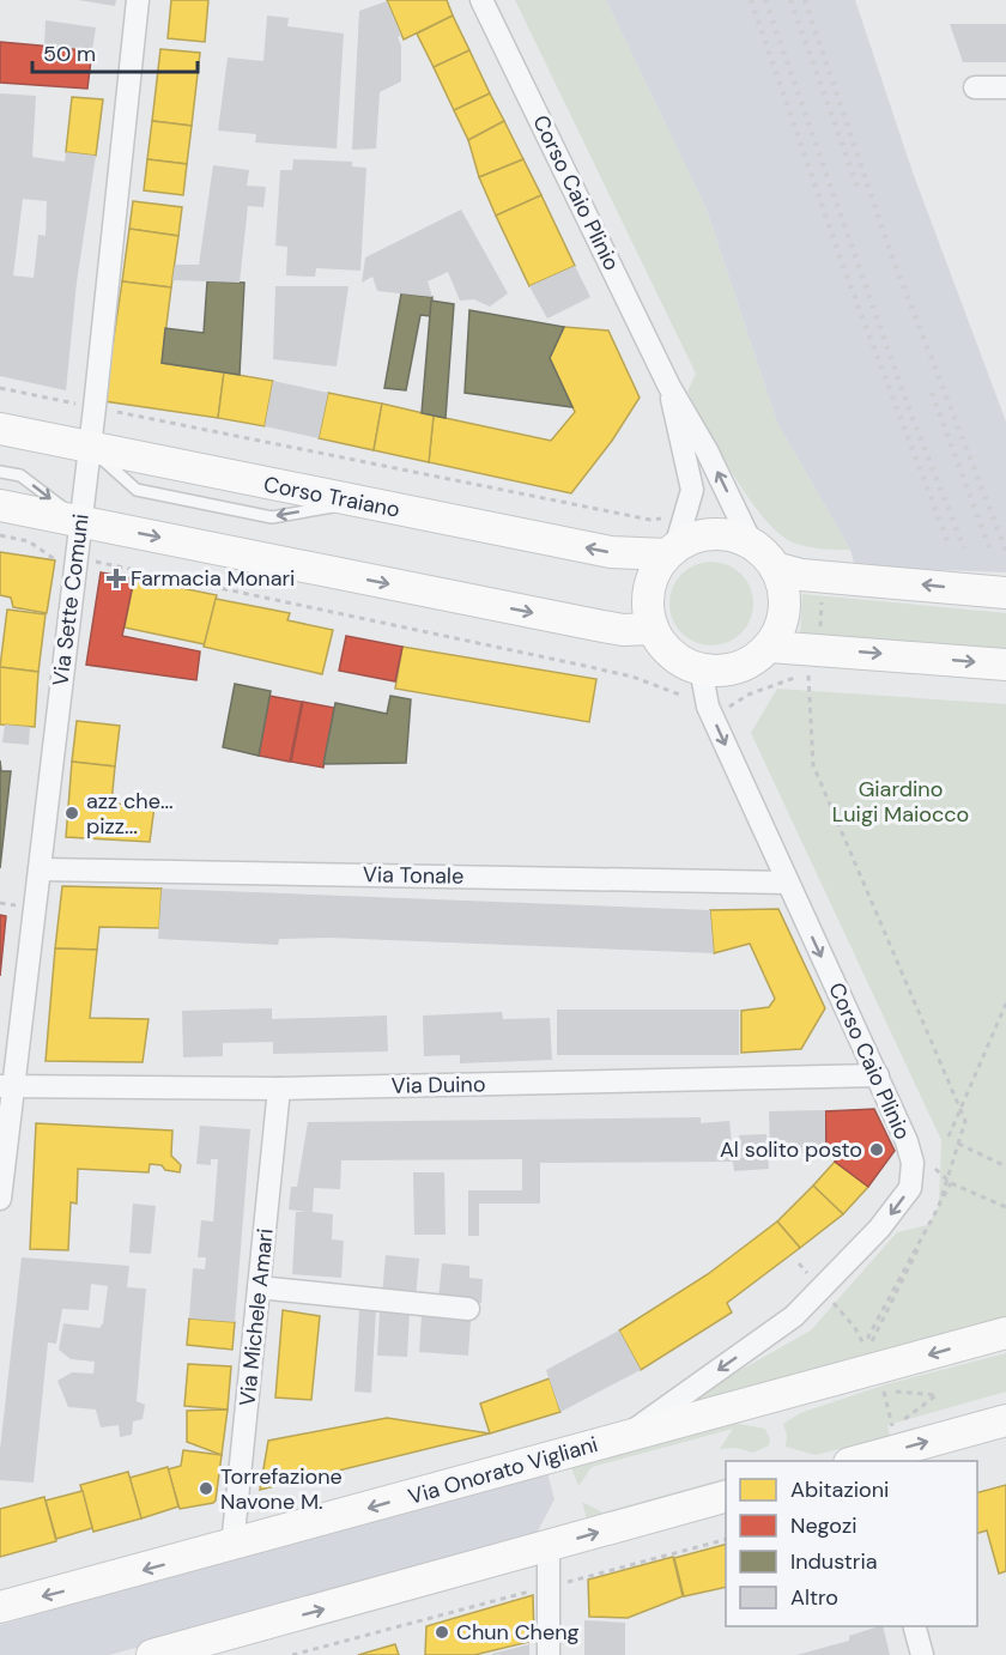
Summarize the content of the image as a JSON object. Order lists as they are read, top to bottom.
{
  "streets": {
    "main road": ["Corso Traiano", "Via Onorato Vigliani"],
    "street": [
      "Corso Caio Plinio",
      "Via Sette Comuni",
      "Via Tonale",
      "Via Duino",
      "Via Michele Amari"
    ]
  },
  "crossings": [
    ["Corso Caio Plinio", "Corso Traiano"],
    ["Corso Caio Plinio", "Via Tonale"],
    ["Corso Caio Plinio", "Via Duino"],
    ["Corso Caio Plinio", "Via Onorato Vigliani"],
    ["Corso Traiano", "Via Sette Comuni"],
    ["Via Sette Comuni", "Via Tonale"],
    ["Via Sette Comuni", "Via Duino"],
    ["Via Duino", "Via Michele Amari"],
    ["Via Michele Amari", "Via Onorato Vigliani"]
  ],
  "parks": ["Giardino Luigi Maiocco"],
  "places": {
    "health": ["Farmacia Monari"],
    "other": [
      "azz che... pizz...",
      "Al solito posto",
      "Torrefazione Navone M.",
      "Chun Cheng"
    ]
  },
  "legend": [
    "Abitazioni",
    "Negozi",
    "Industria",
    "Altro"
  ],
  "scale_bar": "50 m"
}
